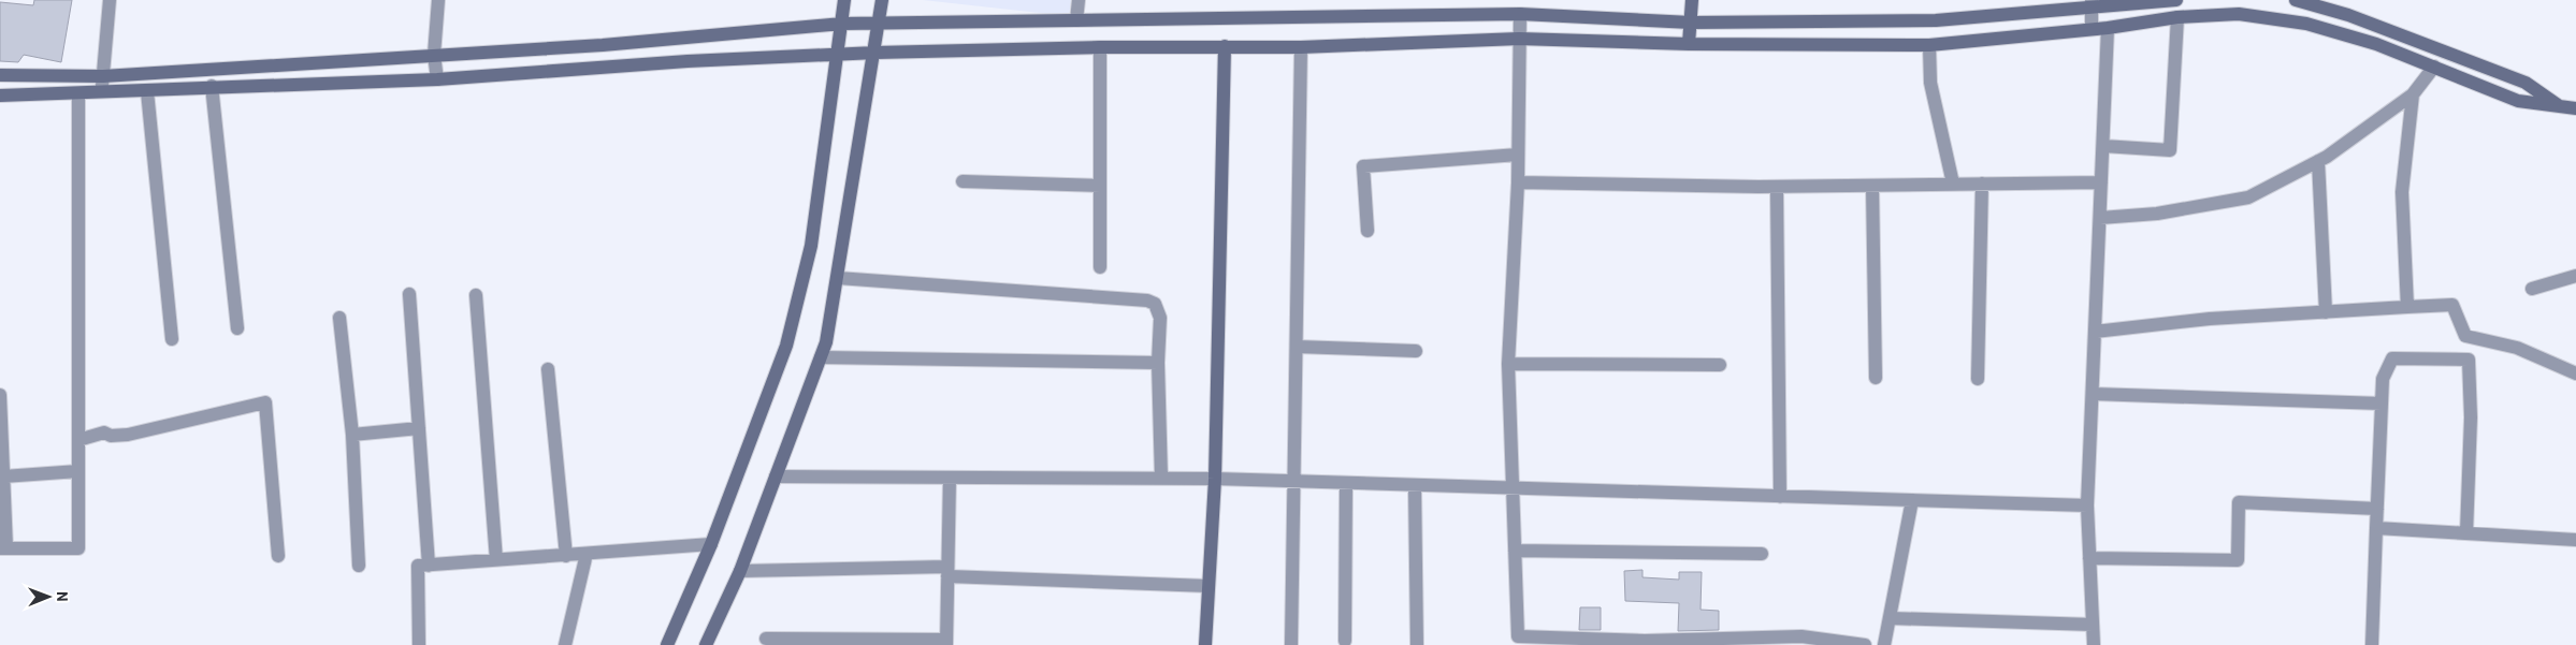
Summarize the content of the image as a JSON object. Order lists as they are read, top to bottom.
{
  "north": "right"
}
